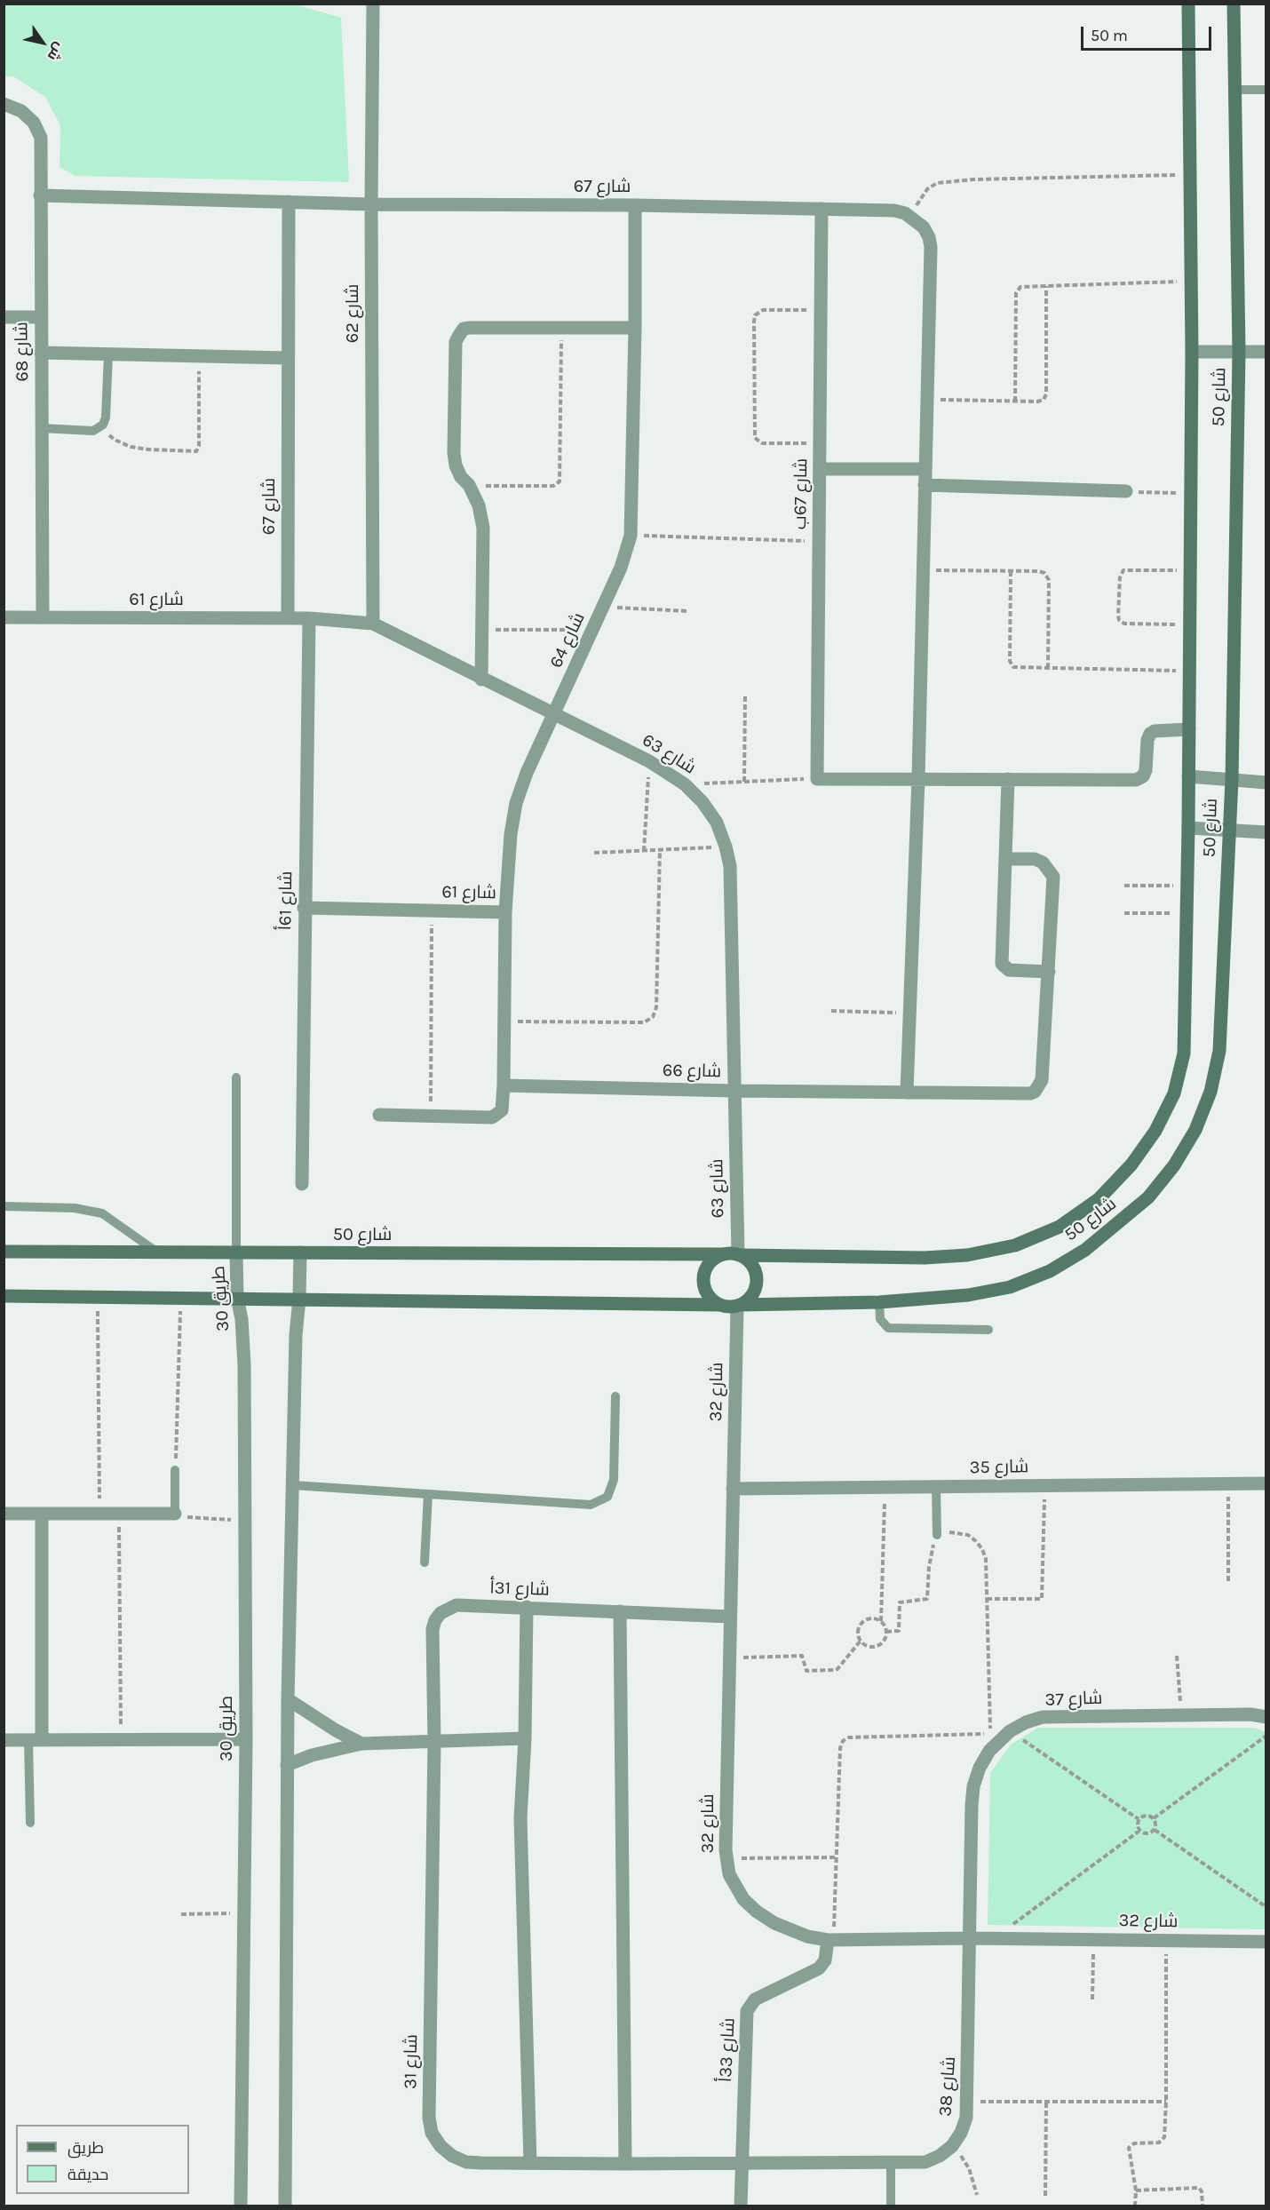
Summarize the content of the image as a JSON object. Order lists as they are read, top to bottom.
{
  "streets": {
    "street": [
      "شارع 67",
      "شارع 62",
      "شارع 68",
      "شارع 50",
      "شارع 67ب",
      "شارع 61",
      "شارع 64",
      "شارع 63",
      "شارع 61أ",
      "شارع 66",
      "طريق 30",
      "شارع 32",
      "شارع 35",
      "شارع 31أ",
      "شارع 37",
      "شارع 33أ",
      "شارع 31",
      "شارع 38"
    ]
  },
  "crossings": [
    ["شارع 67", "شارع 62"],
    ["شارع 67", "شارع 68"],
    ["شارع 67", "شارع 67ب"],
    ["شارع 67", "شارع 61"],
    ["شارع 67", "شارع 64"],
    ["شارع 62", "شارع 63"],
    ["شارع 68", "شارع 61"],
    ["شارع 50", "شارع 63"],
    ["شارع 50", "طريق 30"],
    ["شارع 50", "شارع 32"],
    ["شارع 61", "شارع 64"],
    ["شارع 61", "شارع 63"],
    ["شارع 61", "شارع 61أ"],
    ["شارع 64", "شارع 63"],
    ["شارع 64", "شارع 66"],
    ["شارع 63", "شارع 61أ"],
    ["شارع 63", "شارع 66"],
    ["شارع 63", "شارع 32"],
    ["شارع 32", "شارع 35"],
    ["شارع 32", "شارع 31أ"],
    ["شارع 32", "شارع 37"],
    ["شارع 32", "شارع 33أ"],
    ["شارع 32", "شارع 38"],
    ["شارع 31أ", "شارع 31"],
    ["شارع 37", "شارع 38"],
    ["شارع 33أ", "شارع 31"],
    ["شارع 33أ", "شارع 38"],
    ["شارع 31", "شارع 38"]
  ],
  "legend": ["طريق", "حديقة"],
  "scale_bar": "50 m",
  "north": "bottom right"
}
